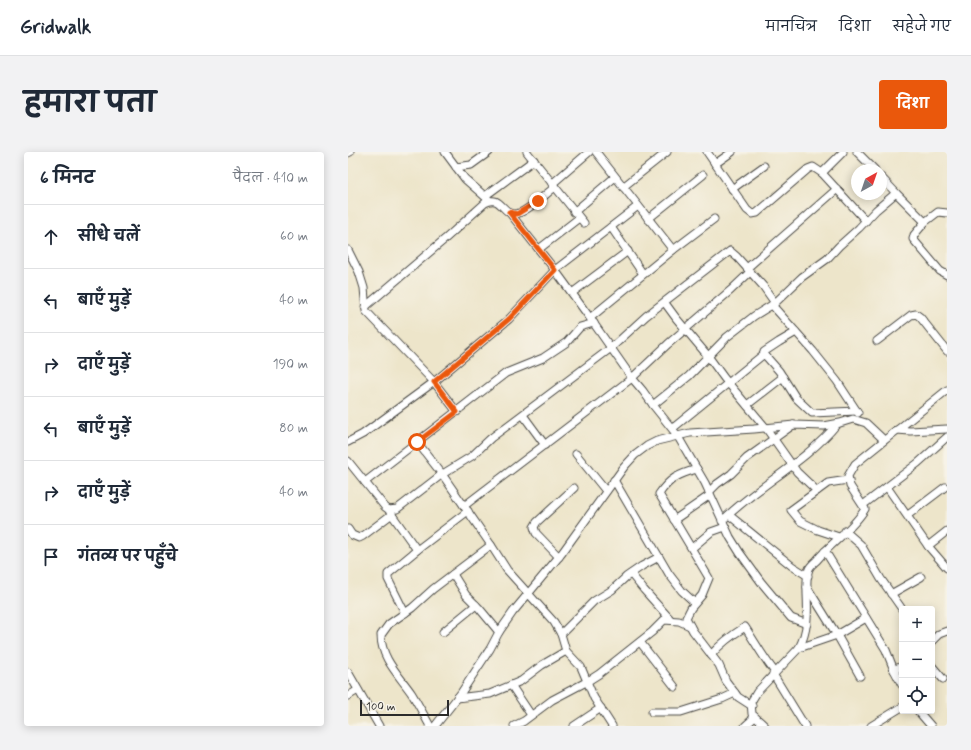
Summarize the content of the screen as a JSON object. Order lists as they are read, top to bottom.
{
  "scale_bar": "100 m",
  "north": "top right",
  "page": {
    "header": "Gridwalk",
    "nav": ["मानचित्र", "दिशा", "सहेजे गए"],
    "title": "हमारा पता",
    "buttons": "दिशा",
    "heading": ["6 मिनट", "पैदल · 410 m"],
    "list": [
      ["सीधे चलें", "60 m"],
      ["बाएँ मुड़ें", "40 m"],
      ["दाएँ मुड़ें", "190 m"],
      ["बाएँ मुड़ें", "80 m"],
      ["दाएँ मुड़ें", "40 m"],
      "गंतव्य पर पहुँचे"
    ],
    "map_buttons": ["+", "−"],
    "scale": "100 m"
  }
}
